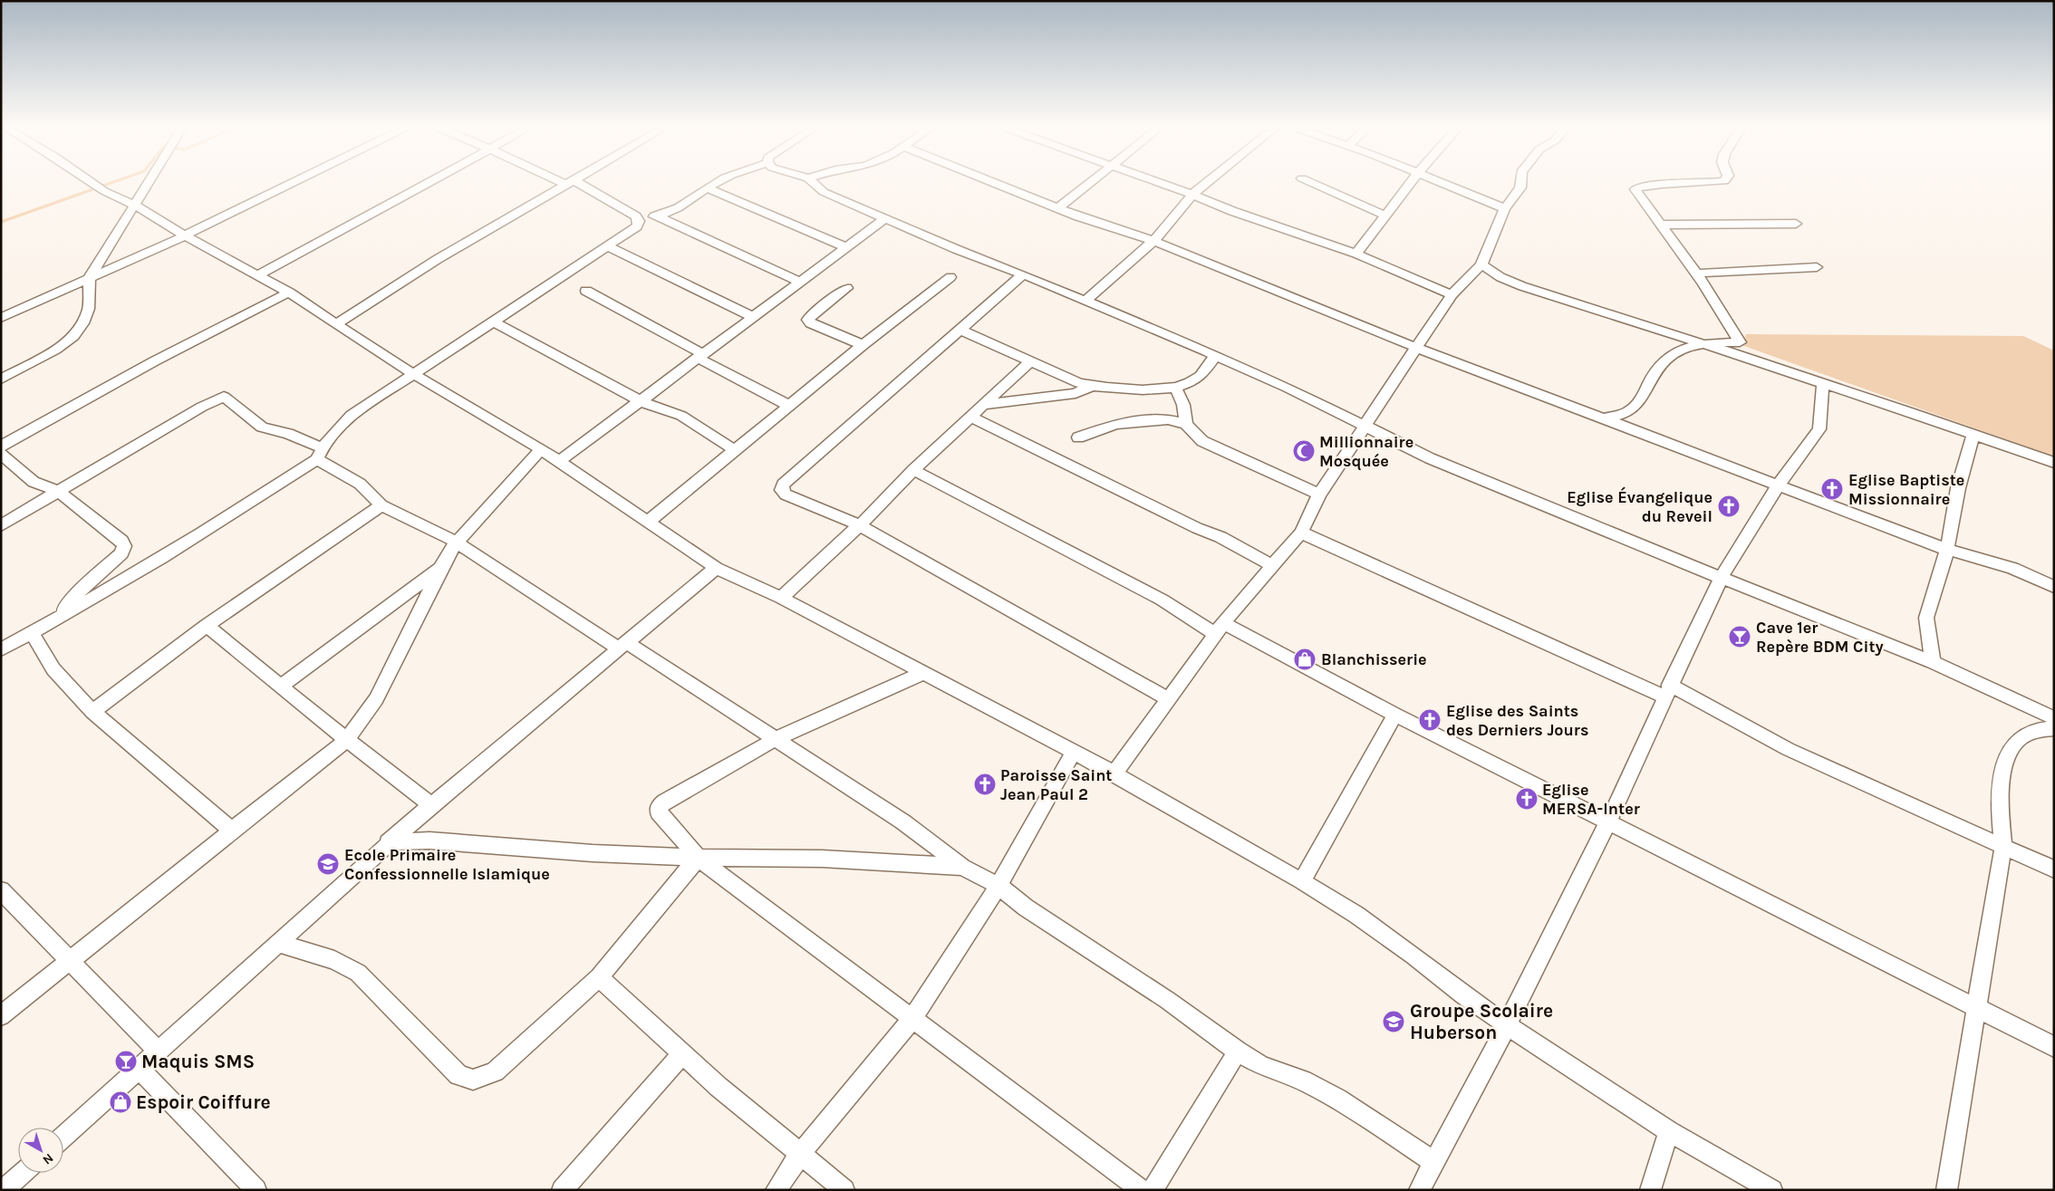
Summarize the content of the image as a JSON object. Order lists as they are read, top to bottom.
{
  "places": {
    "mosque": ["Millionnaire Mosquée"],
    "church": [
      "Eglise Baptiste Missionnaire",
      "Eglise Évangelique du Reveil",
      "Eglise des Saints des Derniers Jours",
      "Paroisse Saint Jean Paul 2",
      "Eglise MERSA-Inter"
    ],
    "bar": ["Cave 1er Repère BDM City", "Maquis SMS"],
    "shop": ["Blanchisserie", "Espoir Coiffure"],
    "school or university": ["Ecole Primaire Confessionnelle Islamique", "Groupe Scolaire Huberson"]
  },
  "north": "bottom right"
}
